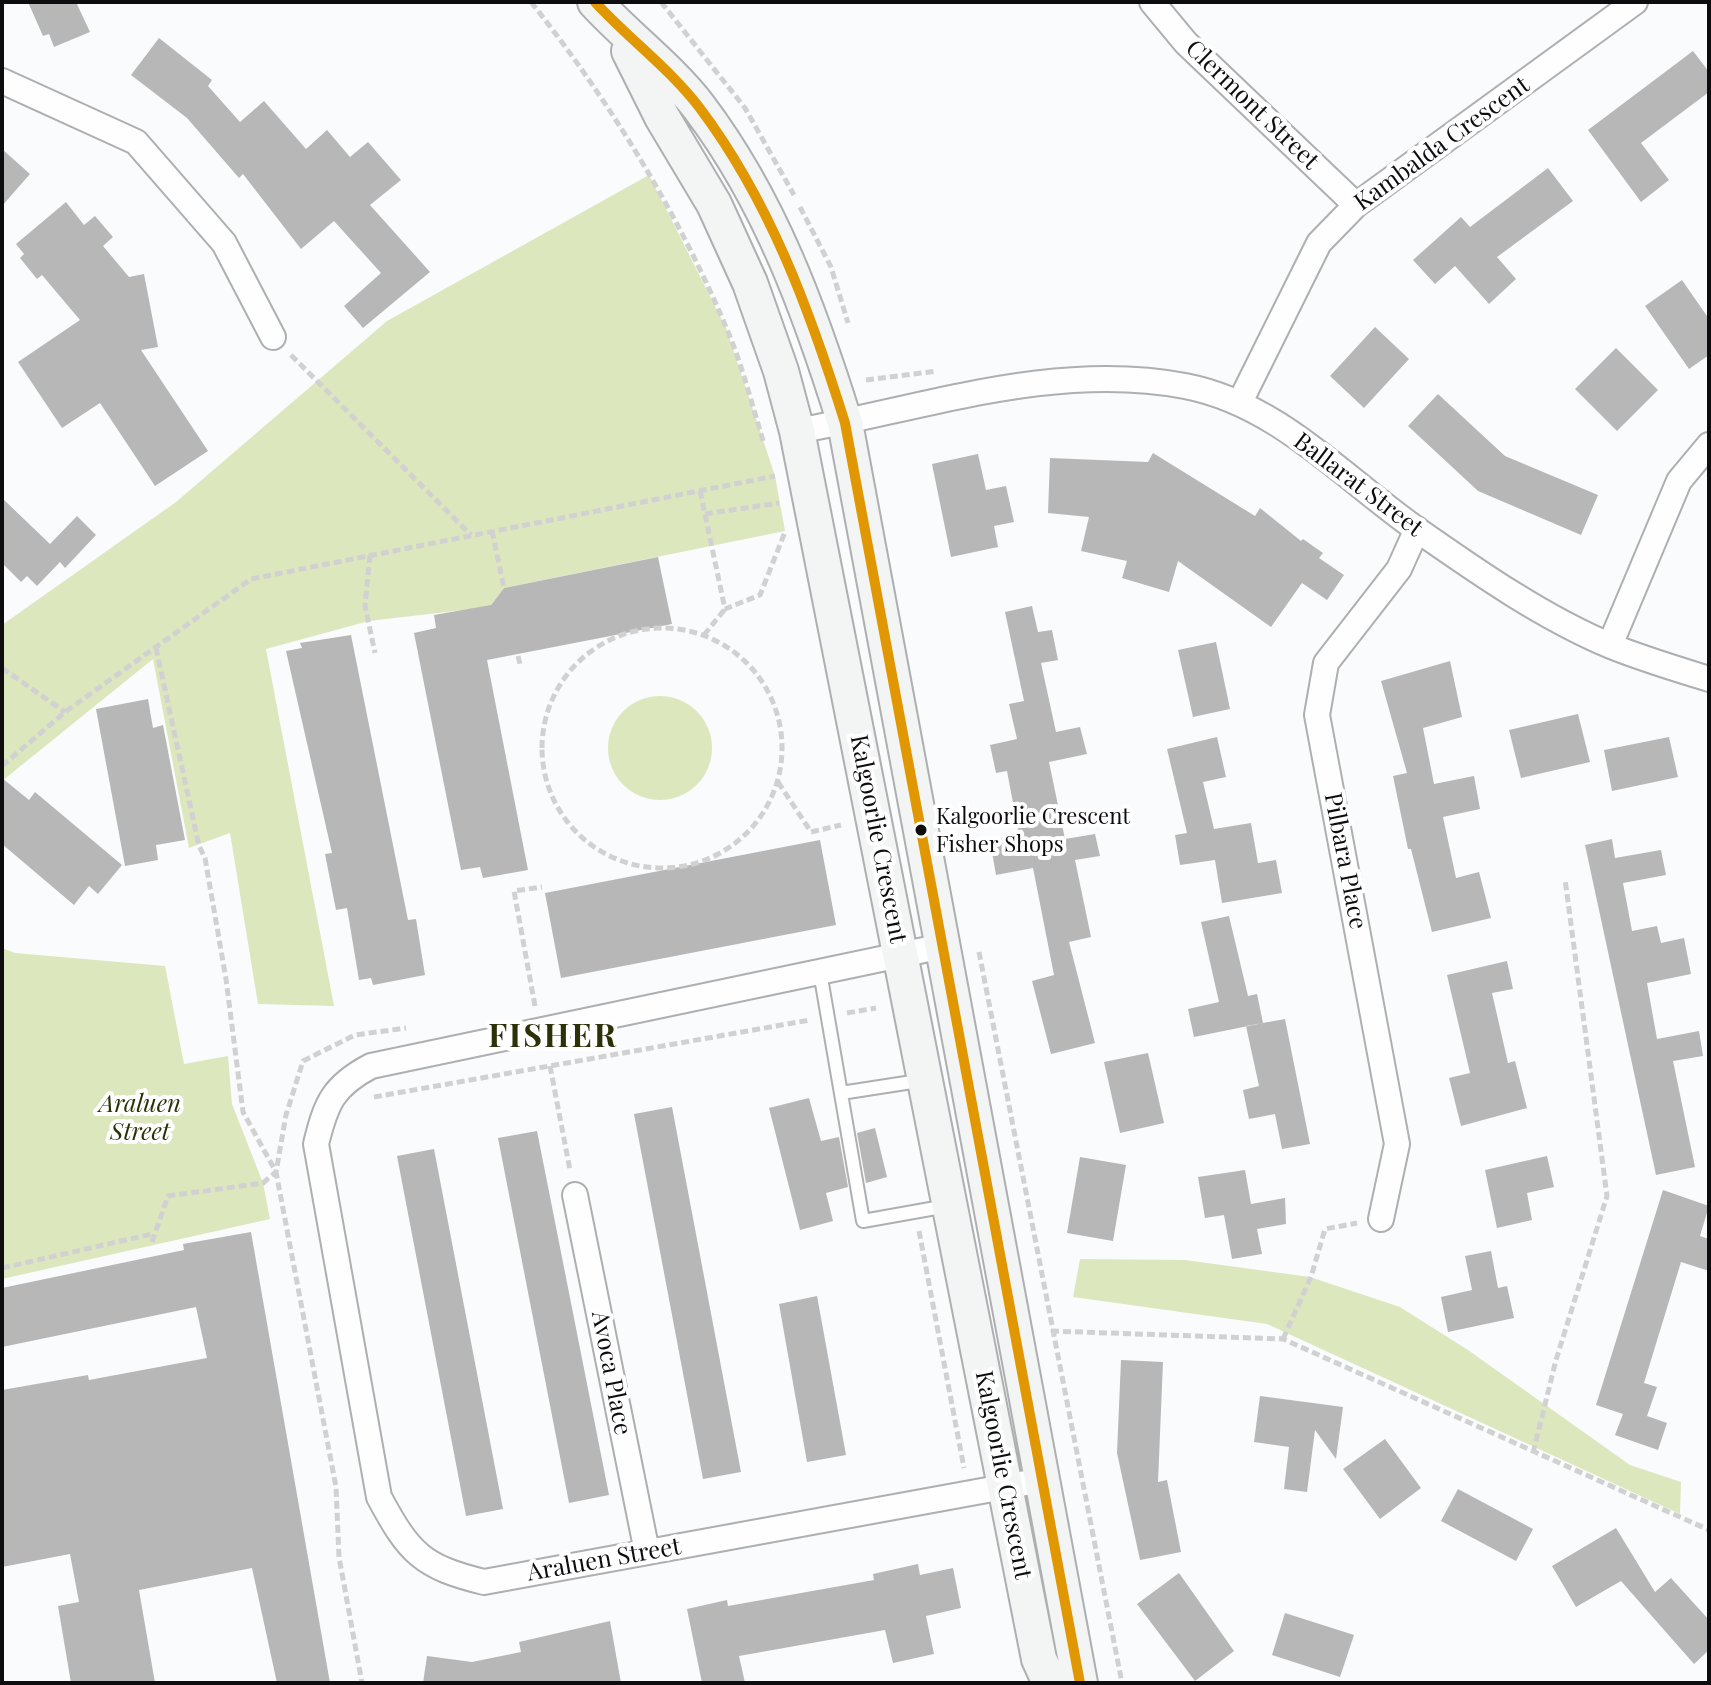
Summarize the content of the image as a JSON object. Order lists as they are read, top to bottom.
{
  "streets": {
    "street": [
      "Clermont Street",
      "Kambalda Crescent",
      "Ballarat Street",
      "Kalgoorlie Crescent",
      "Pilbara Place",
      "Avoca Place",
      "Araluen Street"
    ]
  },
  "crossings": [
    ["Clermont Street", "Kambalda Crescent"],
    ["Kambalda Crescent", "Ballarat Street"],
    ["Ballarat Street", "Kalgoorlie Crescent"],
    ["Ballarat Street", "Pilbara Place"],
    ["Kalgoorlie Crescent", "Araluen Street"],
    ["Avoca Place", "Araluen Street"]
  ],
  "districts": ["FISHER"],
  "parks": ["Araluen Street"],
  "places": ["Kalgoorlie Crescent Fisher Shops"]
}
